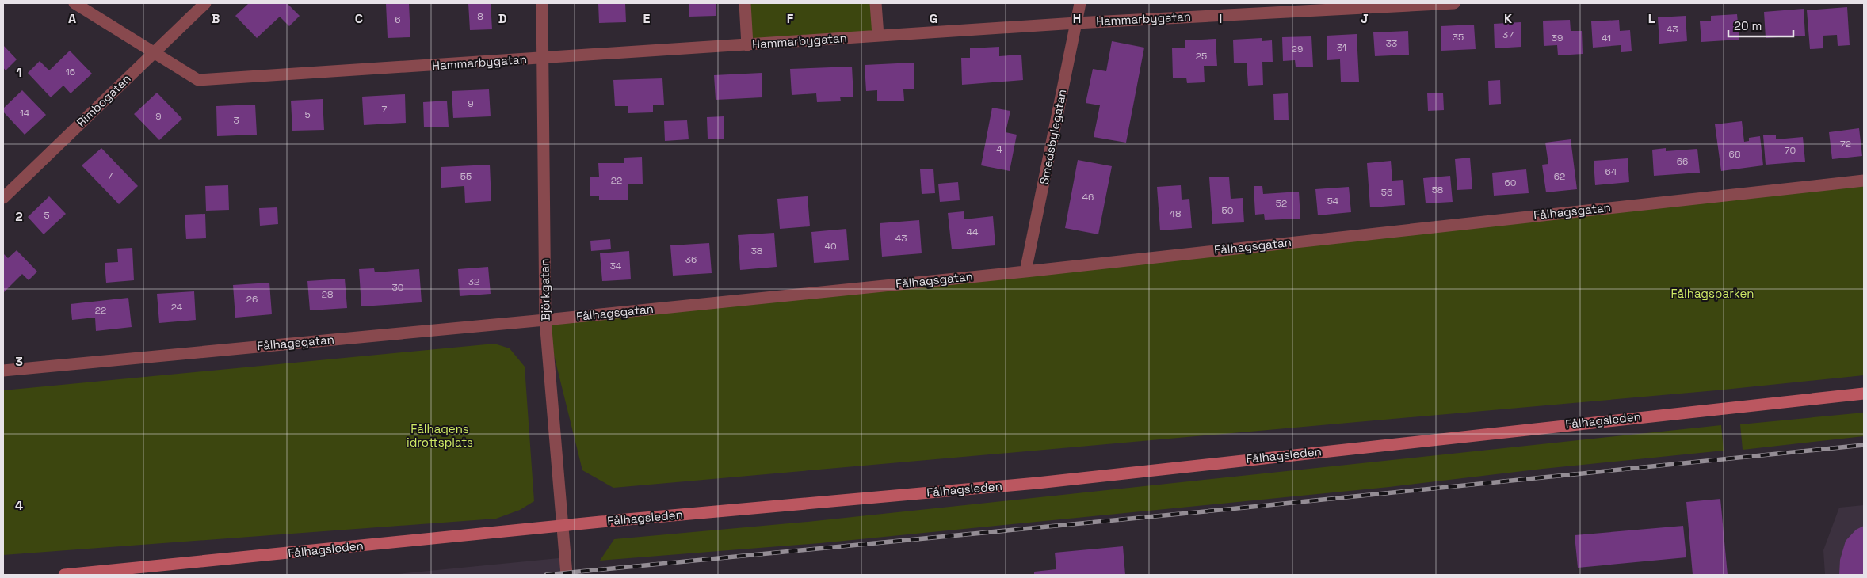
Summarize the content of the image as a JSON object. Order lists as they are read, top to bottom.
{
  "streets": {
    "main road": ["Fålhagsleden"],
    "street": [
      "Hammarbygatan",
      "Rimbogatan",
      "Smedsbylegatan",
      "Fålhagsgatan",
      "Björkgatan"
    ]
  },
  "crossings": [
    ["Hammarbygatan", "Rimbogatan"],
    ["Hammarbygatan", "Smedsbylegatan"],
    ["Hammarbygatan", "Björkgatan"],
    ["Smedsbylegatan", "Fålhagsgatan"],
    ["Fålhagsgatan", "Björkgatan"],
    ["Björkgatan", "Fålhagsleden"]
  ],
  "parks": ["Fålhagsparken", "Fålhagens idrottsplats"],
  "house_numbers": [
    "8",
    "6",
    "43",
    "37",
    "35",
    "39",
    "41",
    "33",
    "31",
    "29",
    "25",
    "16",
    "9",
    "7",
    "14",
    "5",
    "9",
    "3",
    "72",
    "4",
    "70",
    "68",
    "66",
    "64",
    "7",
    "55",
    "62",
    "22",
    "60",
    "58",
    "56",
    "46",
    "54",
    "52",
    "50",
    "48",
    "5",
    "44",
    "43",
    "40",
    "38",
    "36",
    "34",
    "32",
    "30",
    "28",
    "26",
    "24",
    "22"
  ],
  "scale_bar": "20 m",
  "grid": {
    "columns": [
      "A",
      "B",
      "C",
      "D",
      "E",
      "F",
      "G",
      "H",
      "I",
      "J",
      "K",
      "L"
    ],
    "rows": [
      "1",
      "2",
      "3",
      "4"
    ]
  }
}
